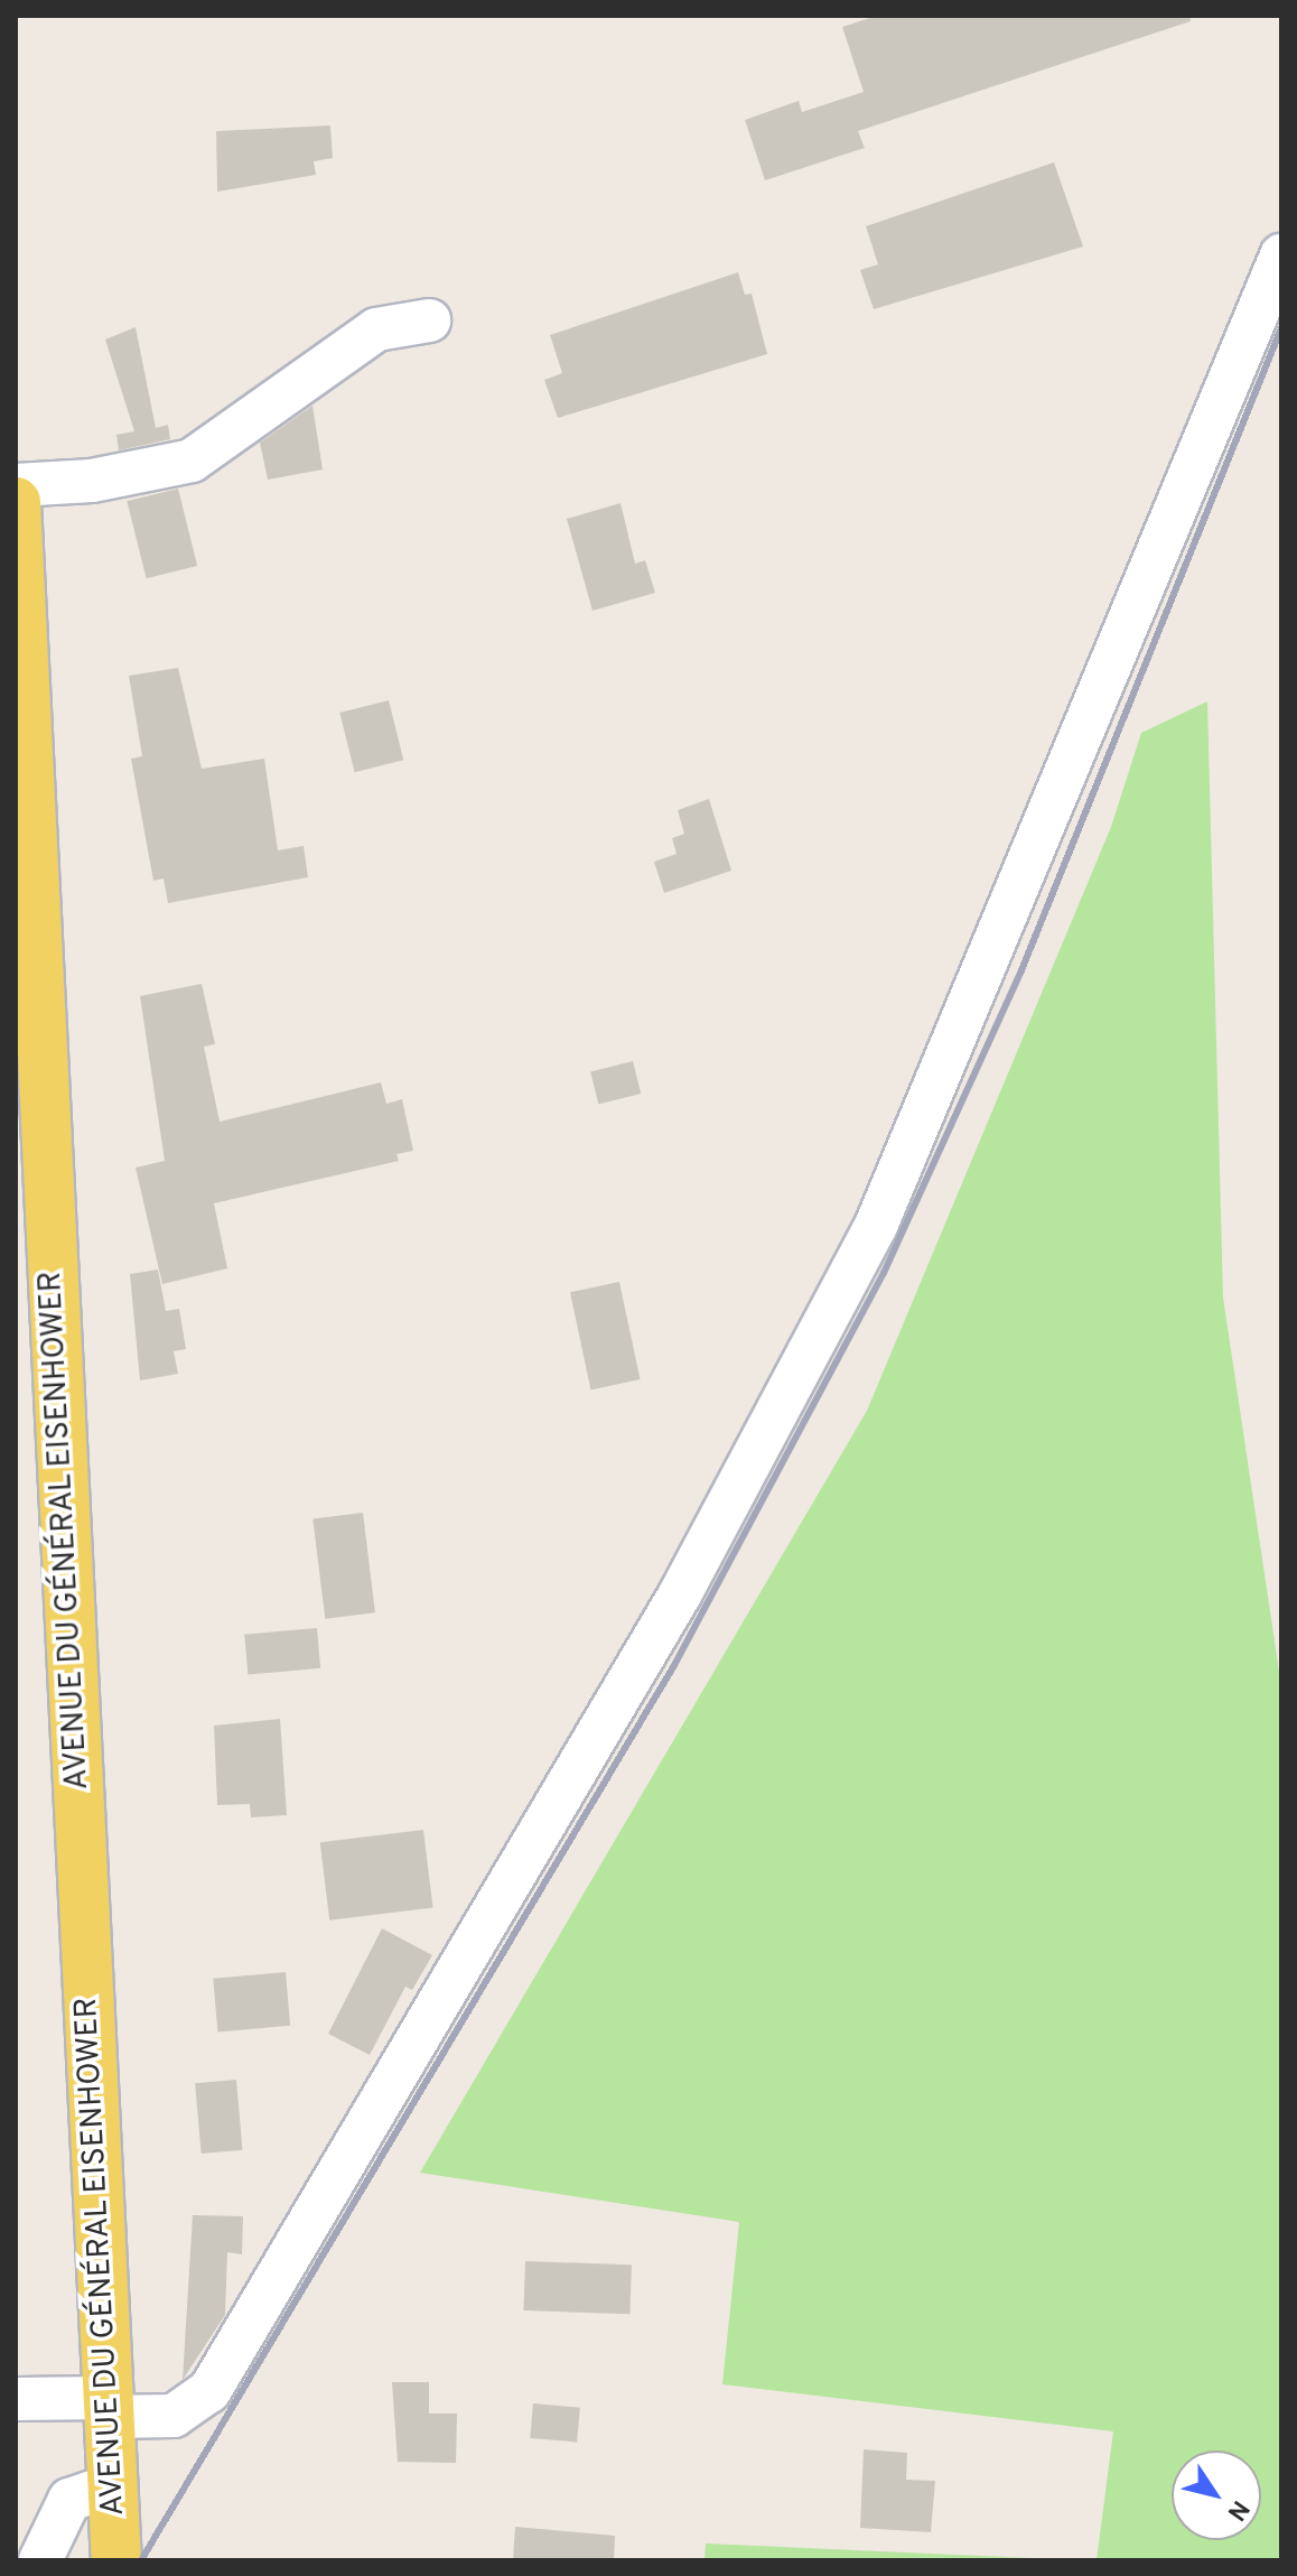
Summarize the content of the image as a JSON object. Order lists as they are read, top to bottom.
{
  "streets": {
    "main road": ["AVENUE DU GÉNÉRAL EISENHOWER"]
  },
  "north": "bottom right"
}
